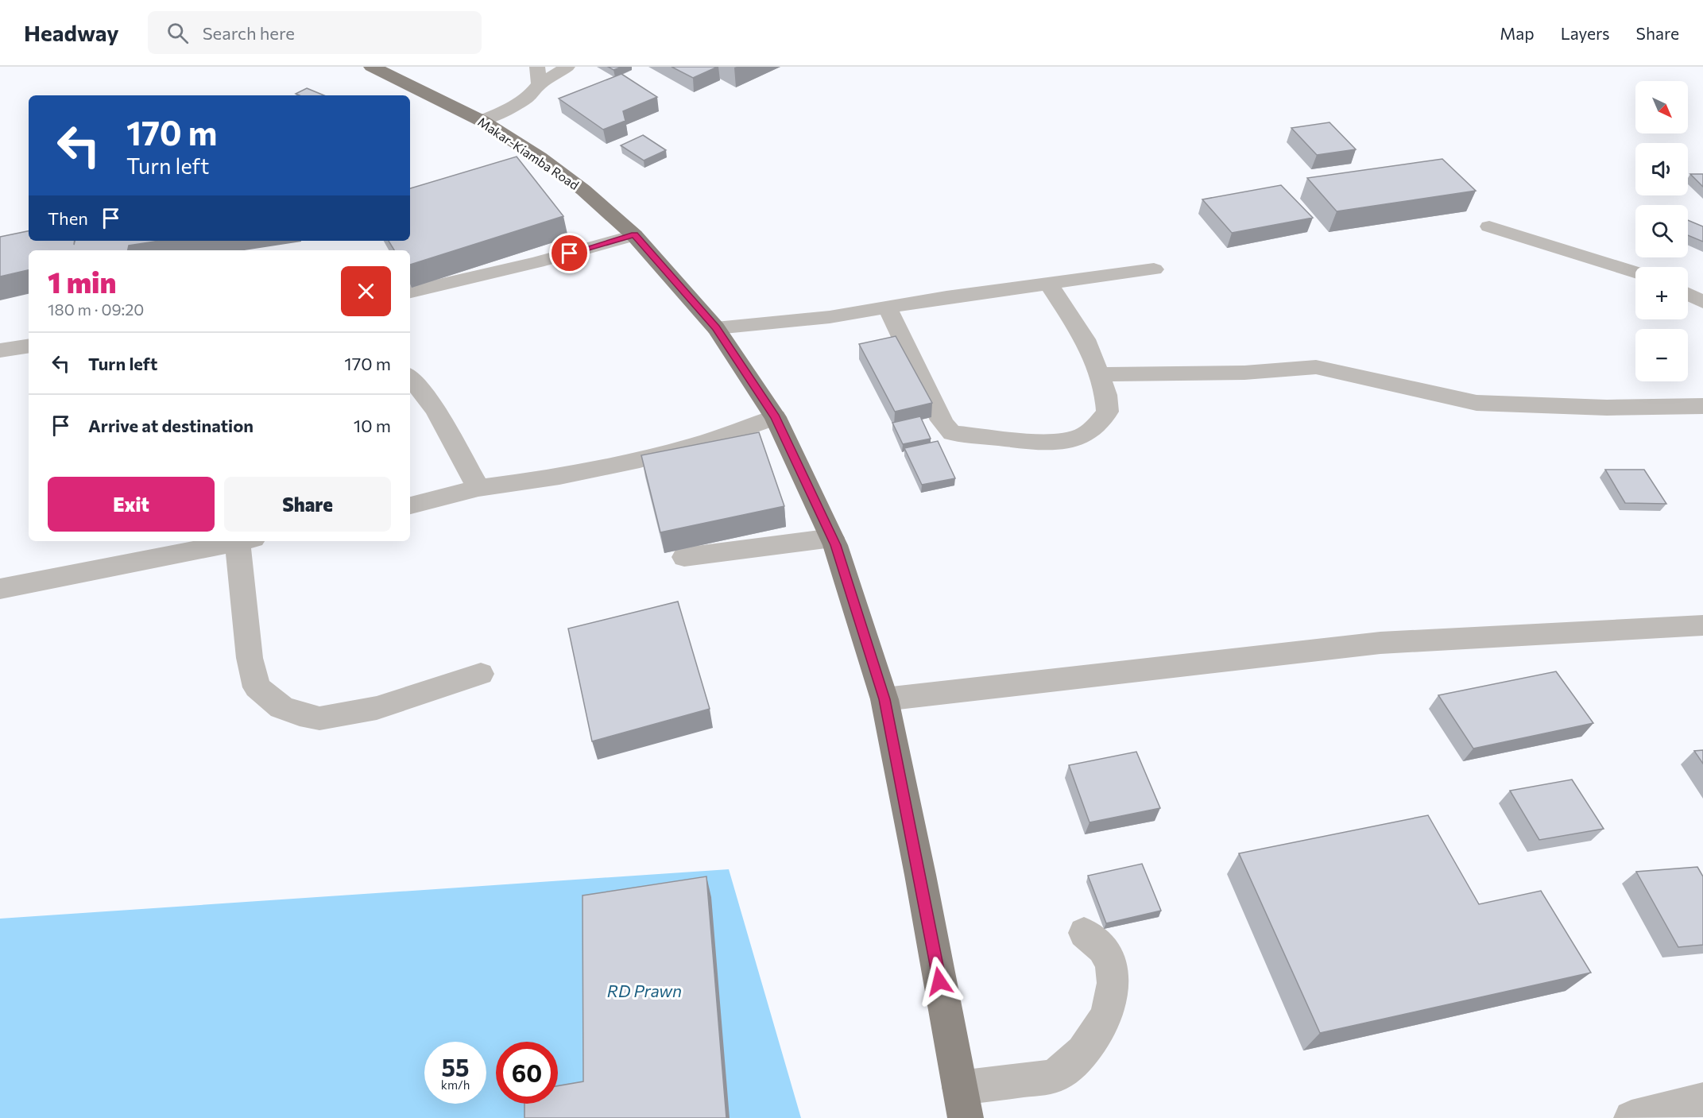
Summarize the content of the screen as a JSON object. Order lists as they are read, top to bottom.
{
  "streets": {
    "main road": ["Makar-Kiamba Road"]
  },
  "water": ["RD Prawn"],
  "north": "bottom right",
  "page": {
    "header": "Headway",
    "search": "Search here",
    "nav": ["Map", "Layers", "Share"],
    "map_buttons": ["+", "−"],
    "turn": ["170 m", "Turn left"],
    "then": "Then",
    "heading": ["1 min", "180 m · 09:20"],
    "list": [
      {
        "name": "Turn left",
        "value": "170 m"
      },
      {
        "name": "Arrive at destination",
        "value": "10 m"
      }
    ],
    "buttons": ["Exit", "Share"],
    "speed": "55 km/h",
    "limit": "60"
  }
}
